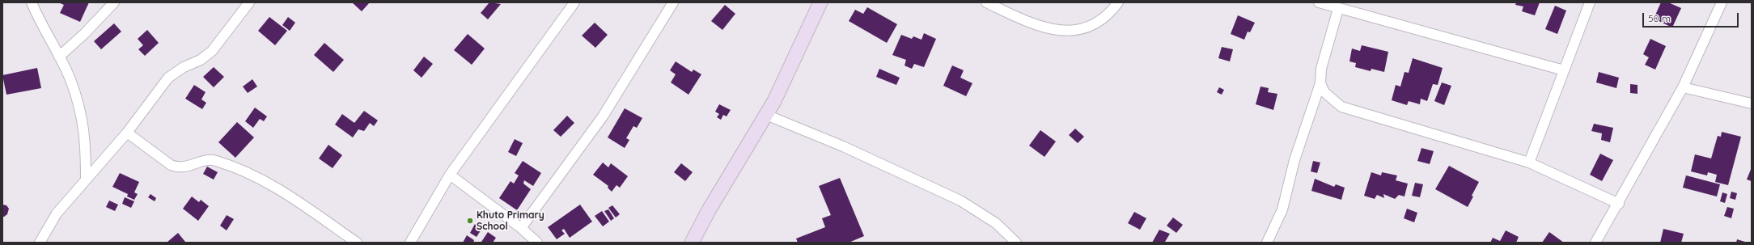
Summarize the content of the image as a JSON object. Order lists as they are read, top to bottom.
{
  "places": ["Khuto Primary School"],
  "scale_bar": "50 m"
}
